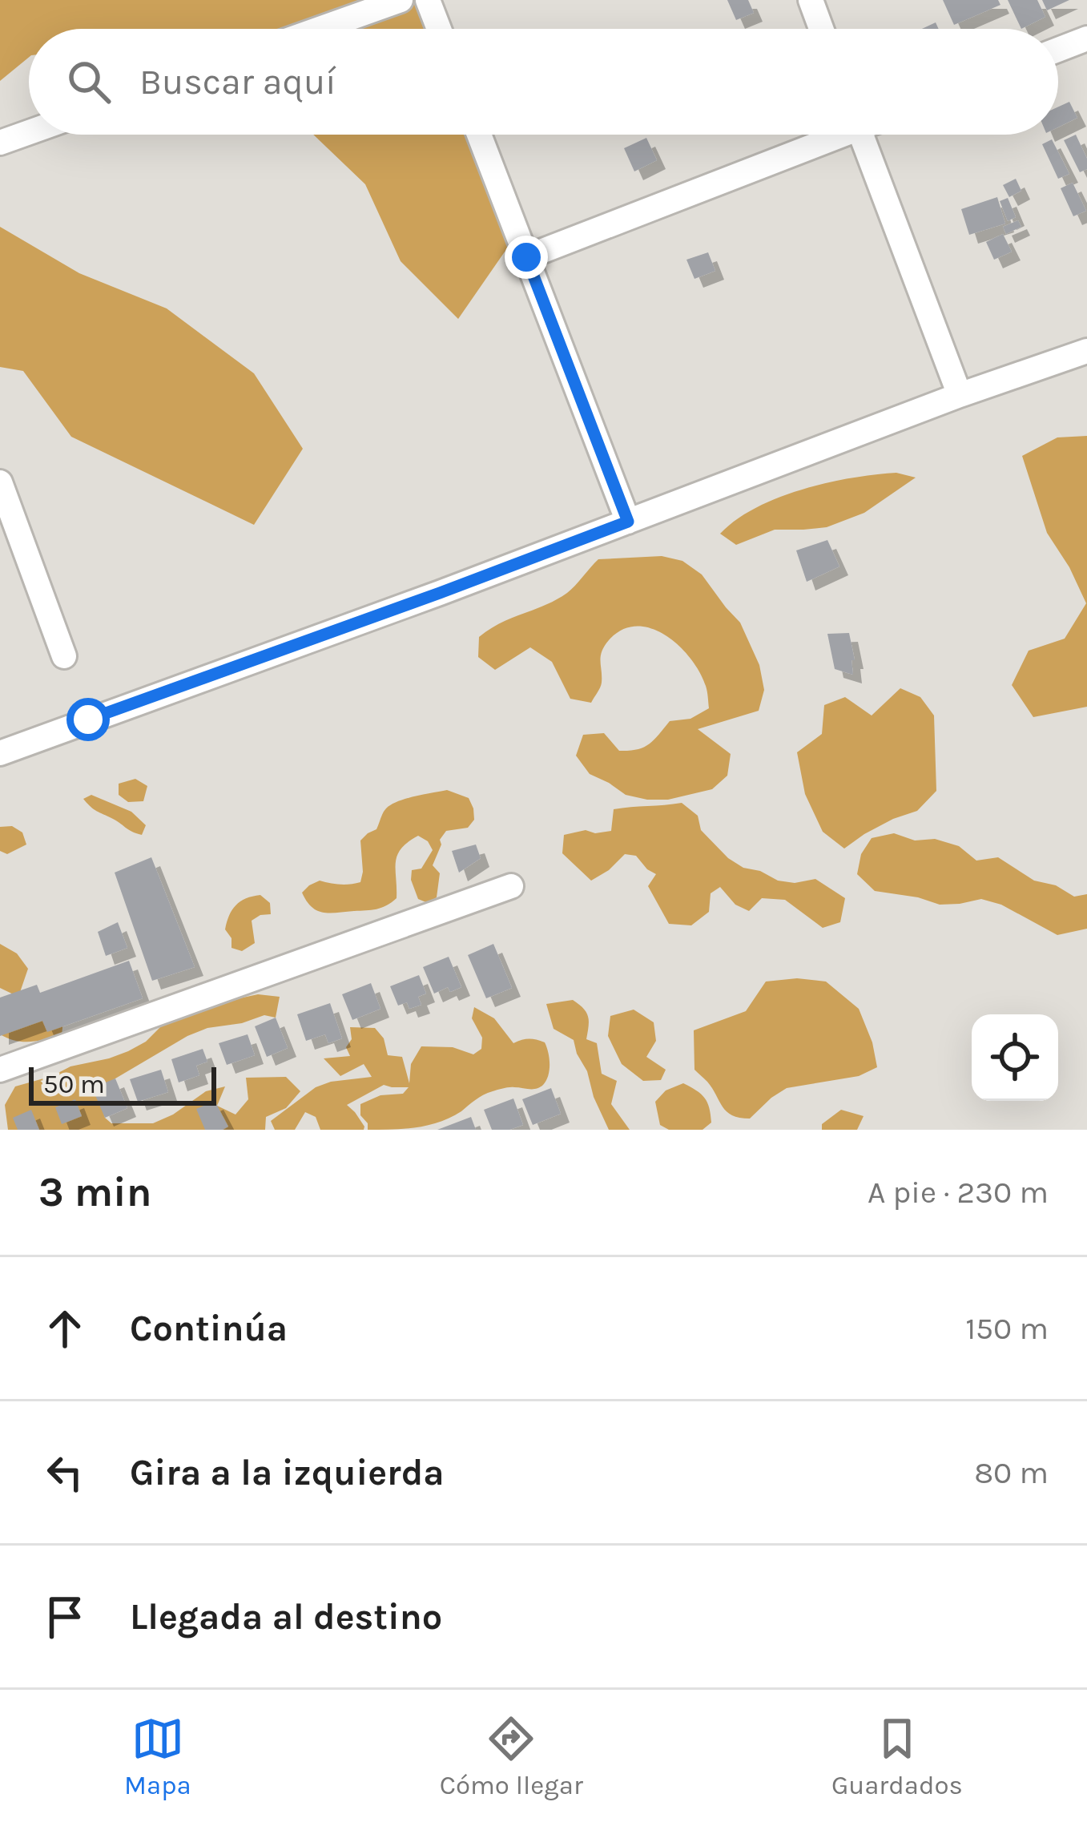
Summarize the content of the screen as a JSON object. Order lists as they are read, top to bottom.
{
  "scale_bar": "50 m",
  "page": {
    "search": "Buscar aquí",
    "scale": "50 m",
    "heading": ["3 min", "A pie · 230 m"],
    "list": [
      ["Continúa", "150 m"],
      ["Gira a la izquierda", "80 m"],
      "Llegada al destino"
    ],
    "nav": ["Mapa", "Cómo llegar", "Guardados"]
  }
}
